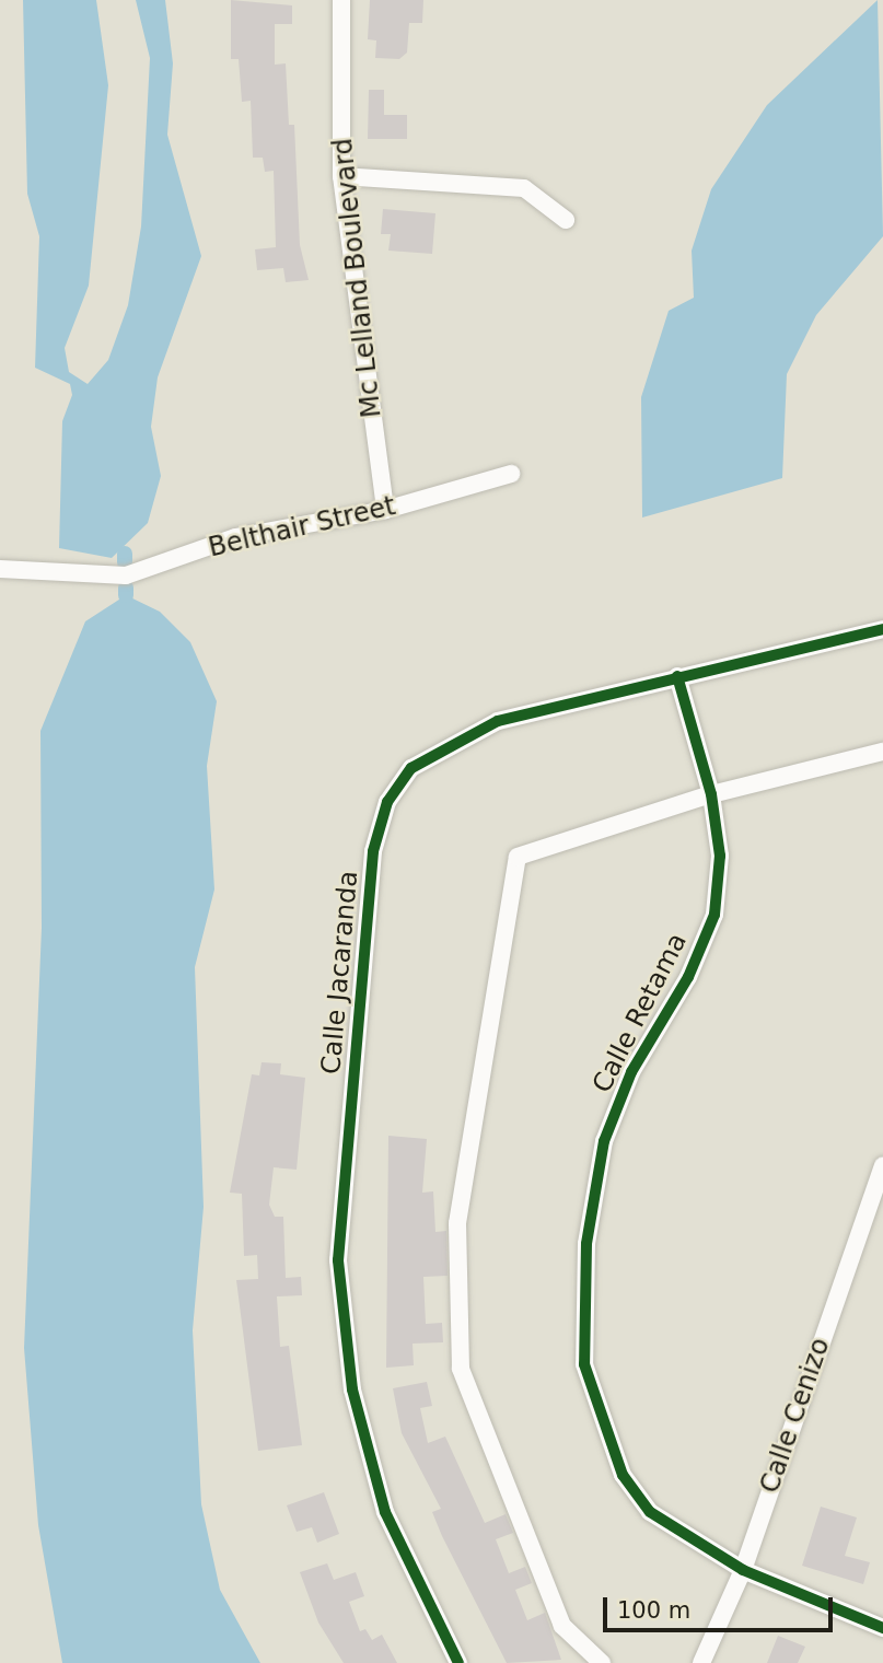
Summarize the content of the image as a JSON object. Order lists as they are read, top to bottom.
{
  "streets": {
    "street": [
      "Mc Lelland Boulevard",
      "Belthair Street",
      "Calle Jacaranda",
      "Calle Retama",
      "Calle Cenizo"
    ]
  },
  "crossings": [
    ["Mc Lelland Boulevard", "Belthair Street"],
    ["Calle Jacaranda", "Calle Retama"],
    ["Calle Retama", "Calle Cenizo"]
  ],
  "scale_bar": "100 m"
}
